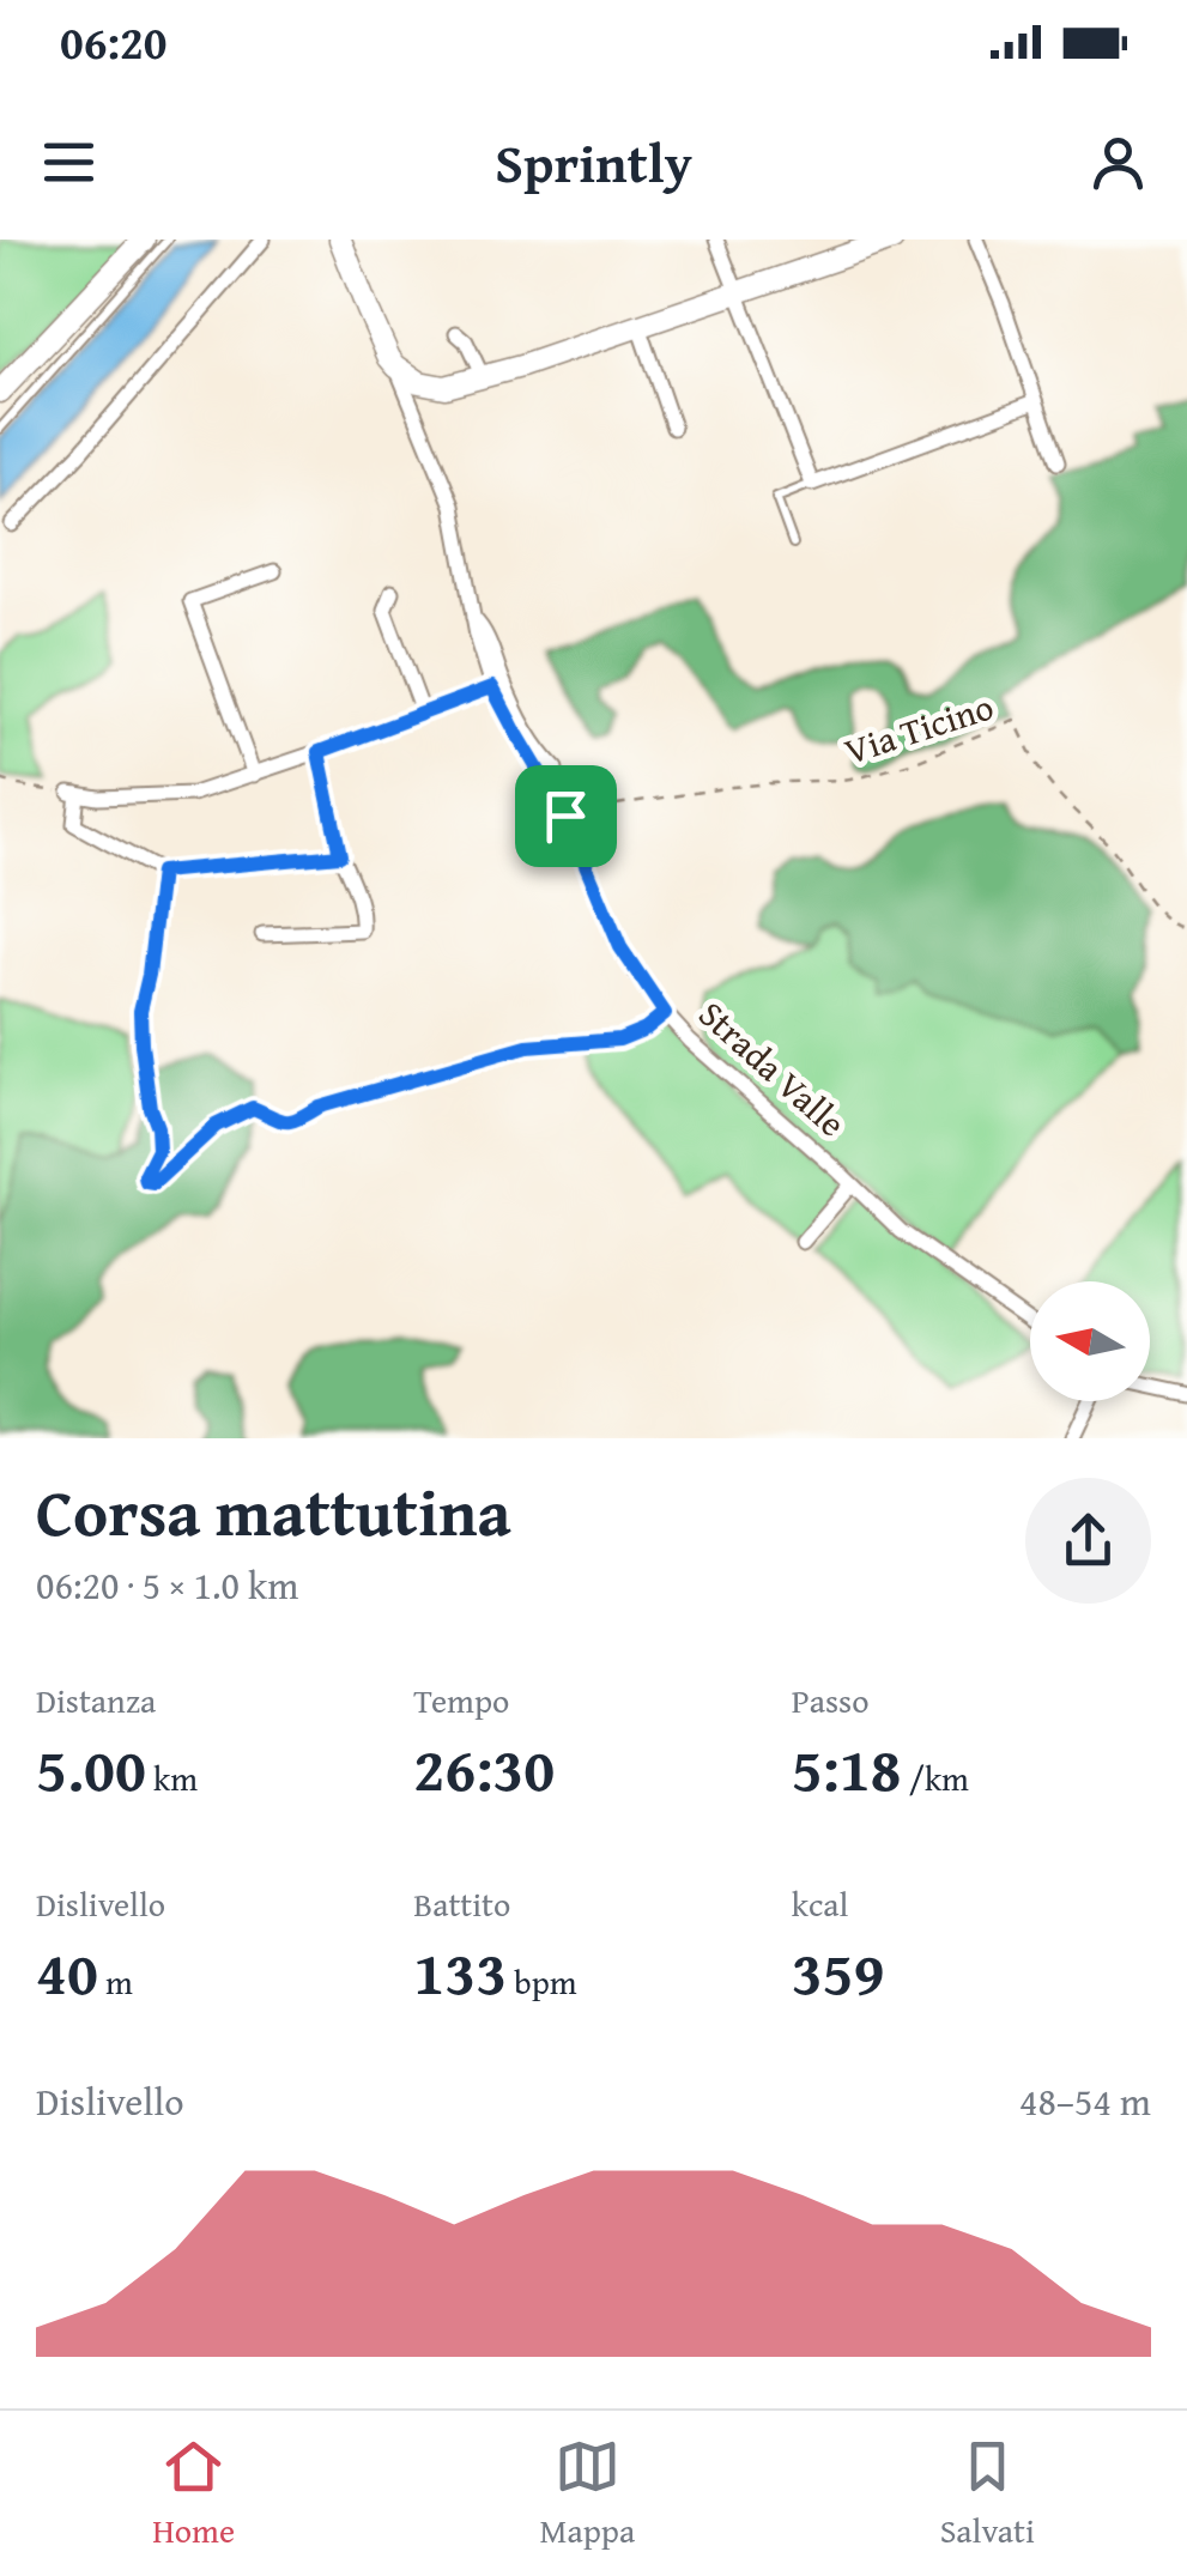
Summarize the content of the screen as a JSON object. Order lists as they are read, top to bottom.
{
  "streets": {
    "street": ["Strada Valle"],
    "path": ["Via Ticino"]
  },
  "crossings": [
    ["Via Ticino", "Strada Valle"]
  ],
  "north": "left",
  "page": {
    "status": "06:20",
    "header": "Sprintly",
    "heading": ["Corsa mattutina", "06:20 · 5 × 1.0 km"],
    "stats": [
      ["Distanza", "5.00 km"],
      ["Tempo", "26:30"],
      ["Passo", "5:18 /km"],
      ["Dislivello", "40 m"],
      ["Battito", "133 bpm"],
      ["kcal", "359"]
    ],
    "chart": ["Dislivello", "48–54 m"],
    "tabs": ["Home", "Mappa", "Salvati"]
  }
}
